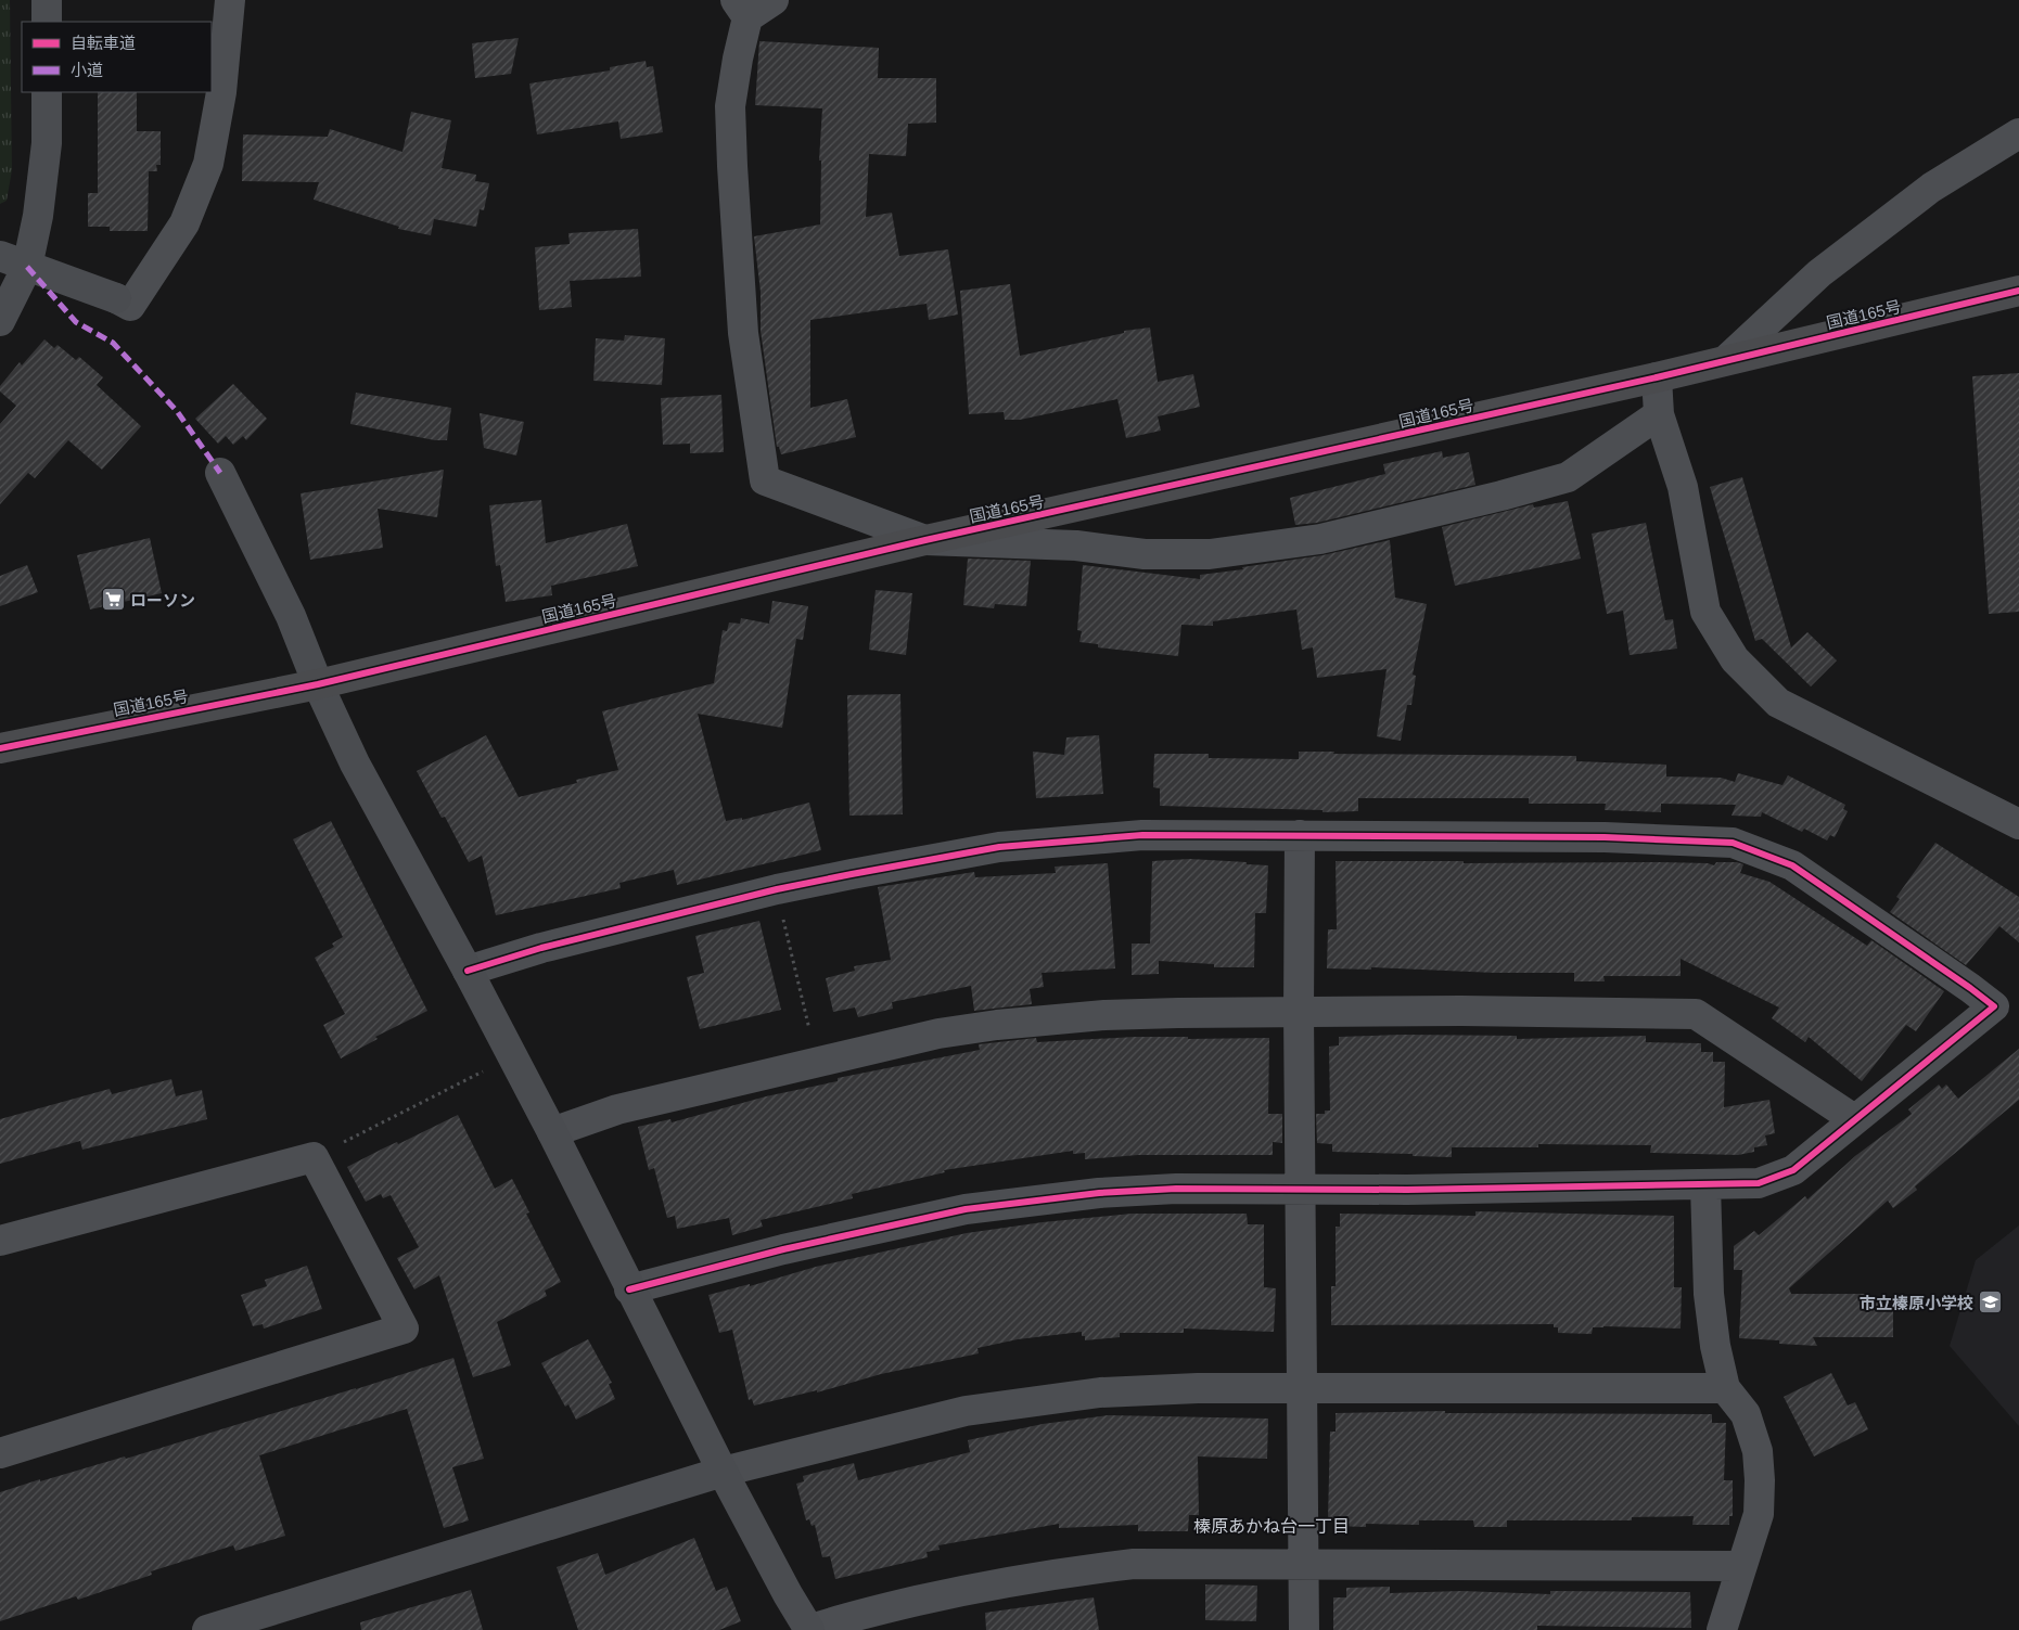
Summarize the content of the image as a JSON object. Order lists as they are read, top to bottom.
{
  "streets": {
    "highway": ["国道165号"]
  },
  "districts": ["榛原あかね台一丁目"],
  "places": {
    "supermarket": ["ローソン"],
    "school or university": ["市立榛原小学校"]
  },
  "legend": ["自転車道", "小道"]
}
